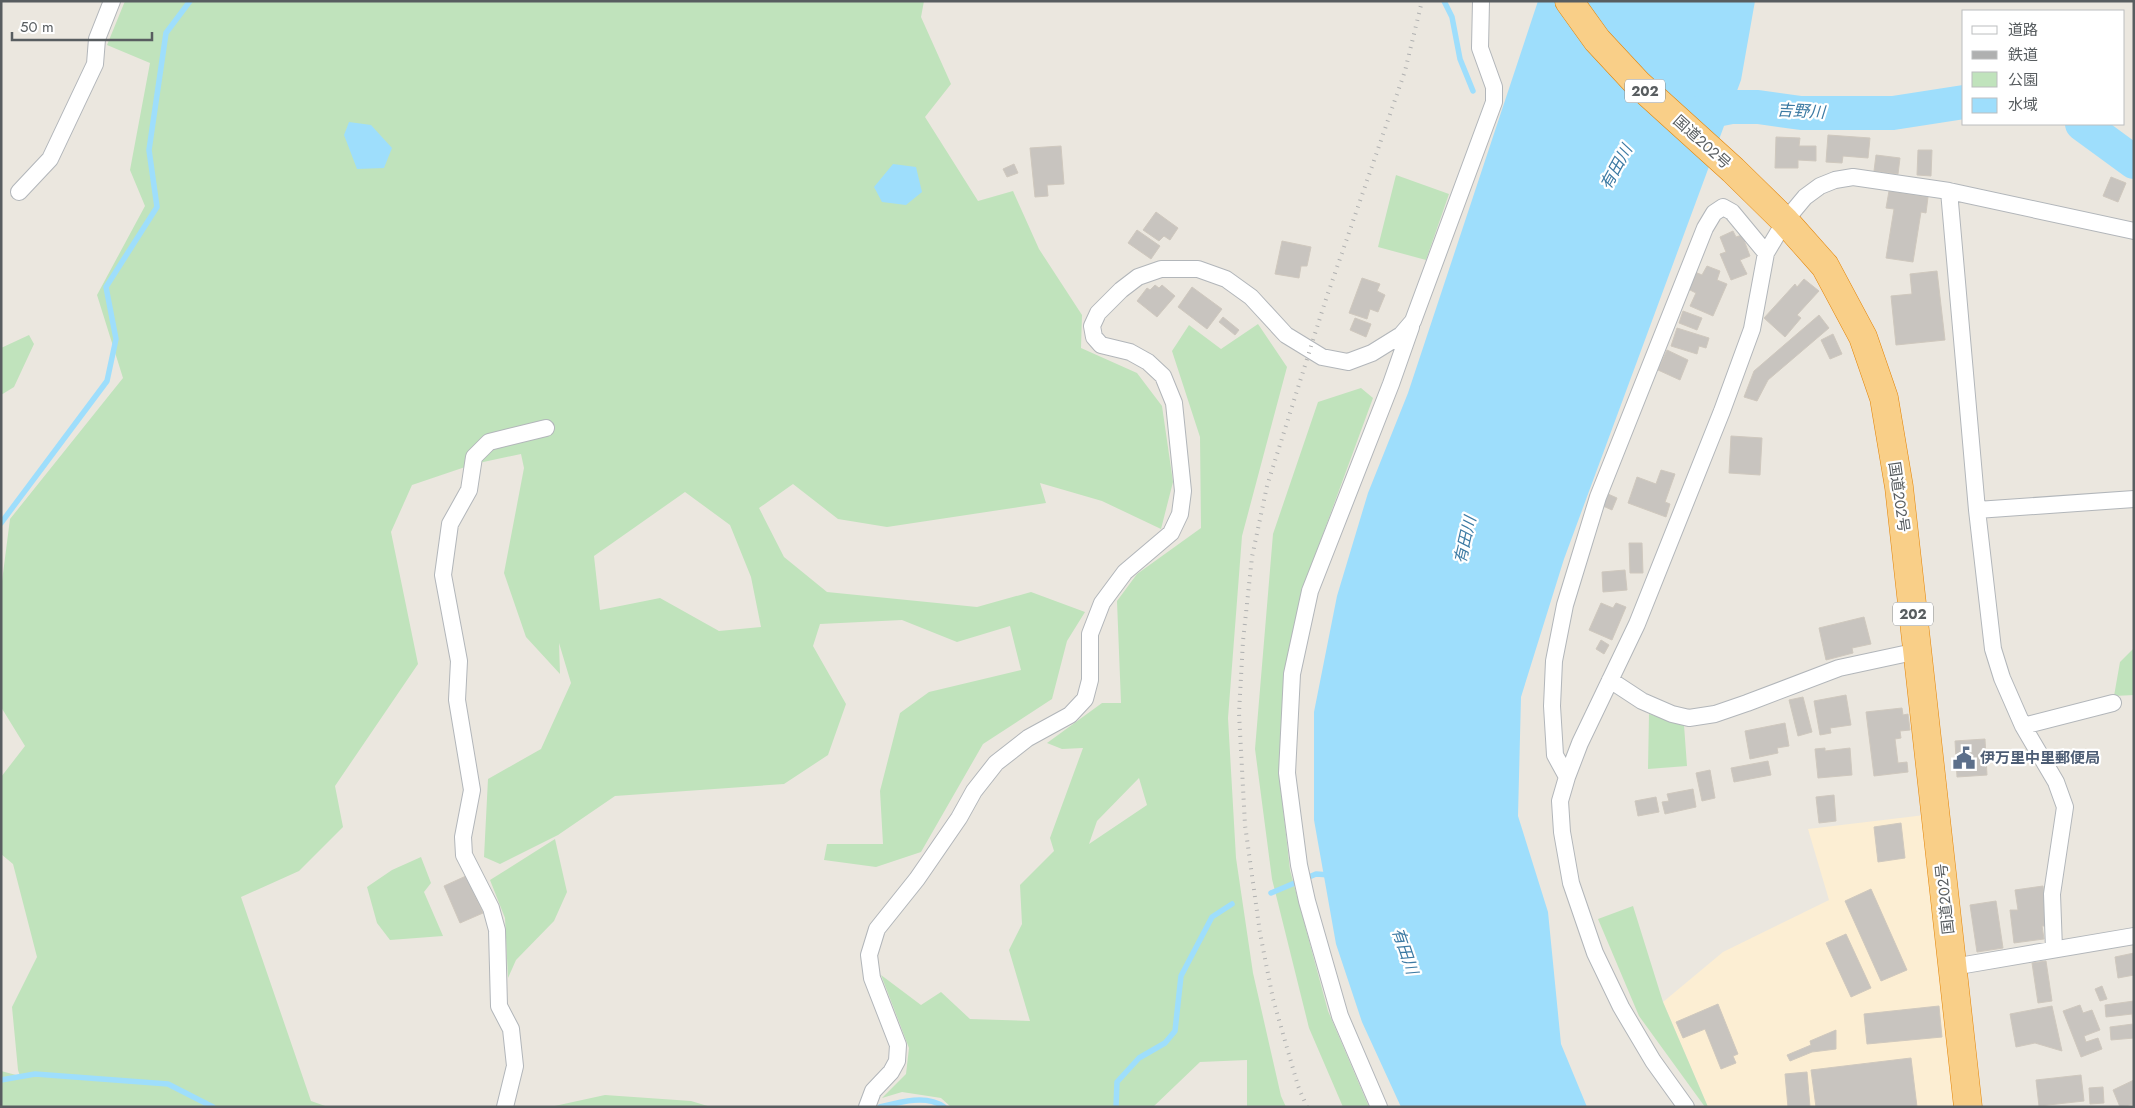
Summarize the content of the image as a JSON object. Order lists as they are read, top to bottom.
{
  "streets": {
    "highway": ["202", "国道202号"]
  },
  "water": ["吉野川", "有田川"],
  "places": {
    "public building": ["伊万里中里郵便局"]
  },
  "legend": [
    "道路",
    "鉄道",
    "公園",
    "水域"
  ],
  "scale_bar": "50 m"
}
